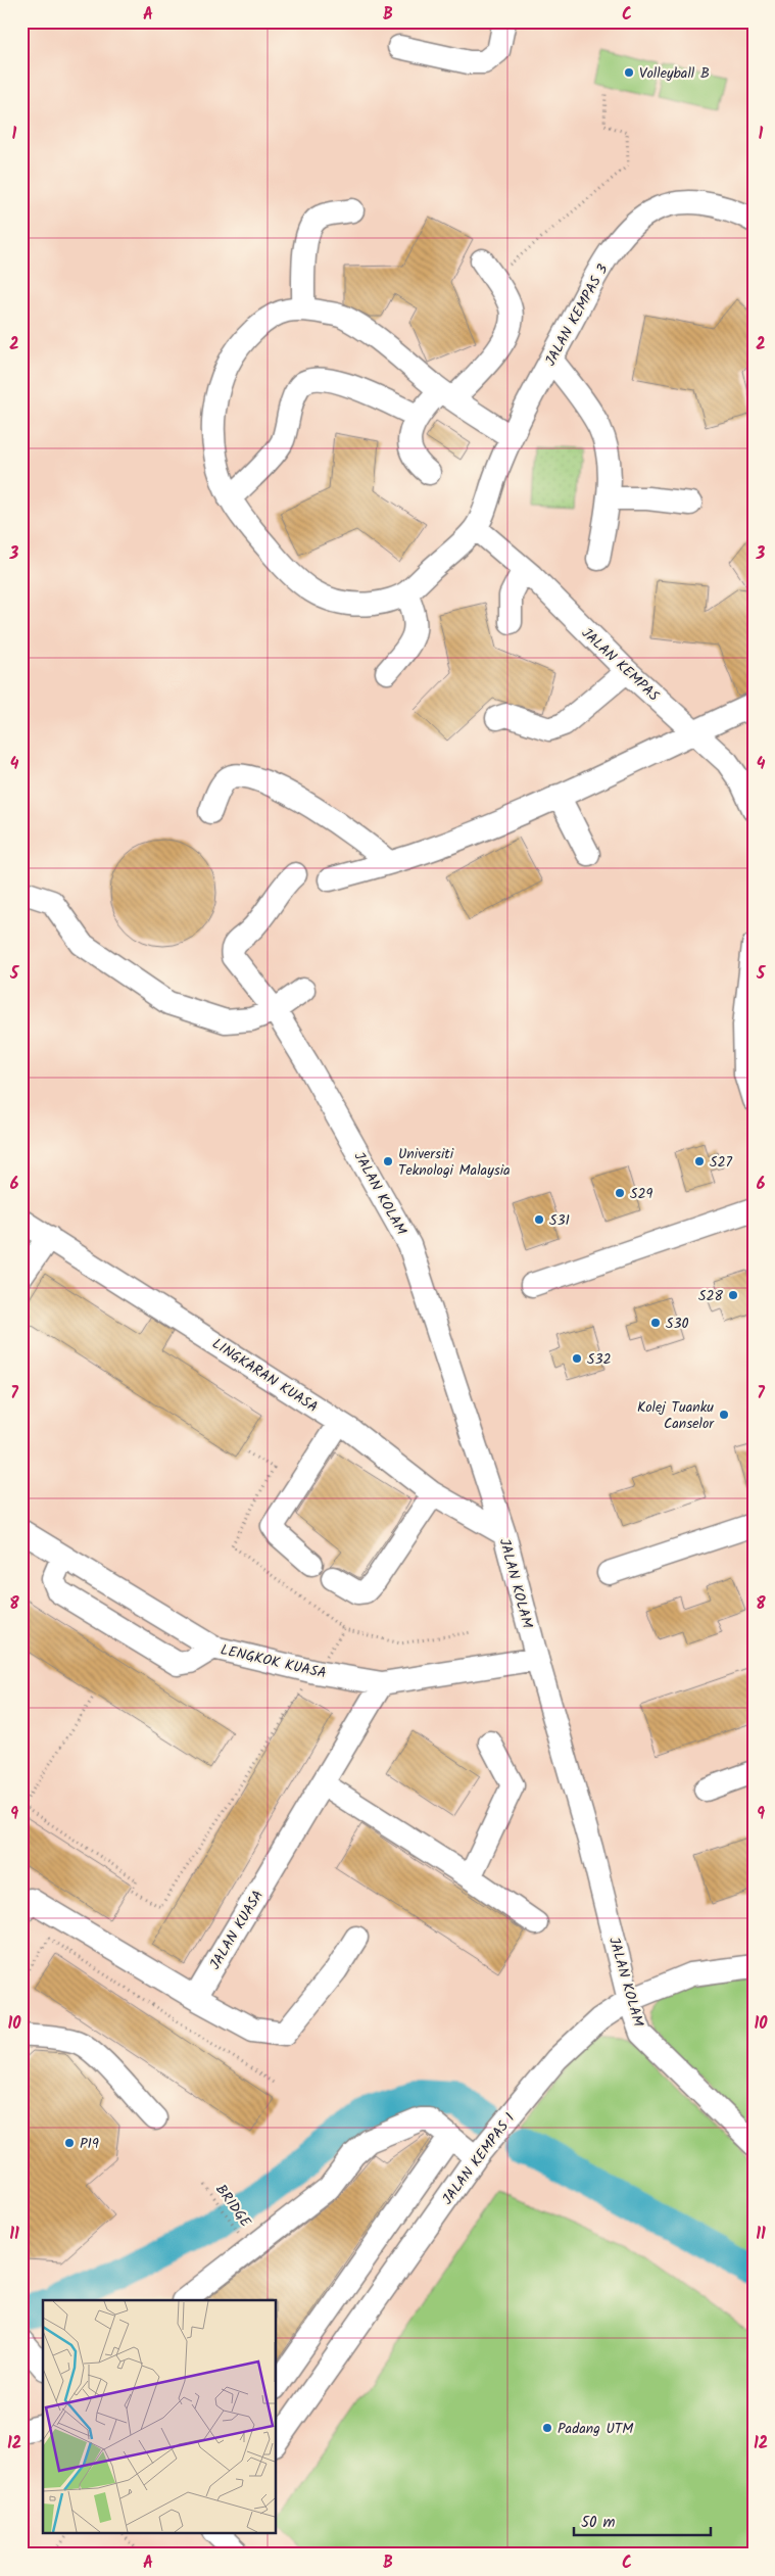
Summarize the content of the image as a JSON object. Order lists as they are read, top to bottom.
{
  "streets": {
    "street": [
      "JALAN KEMPAS 3",
      "JALAN KEMPAS",
      "JALAN KOLAM",
      "LINGKARAN KUASA",
      "LENGKOK KUASA",
      "JALAN KUASA",
      "JALAN KEMPAS 1"
    ],
    "path": ["BRIDGE"]
  },
  "crossings": [
    ["JALAN KEMPAS 3", "JALAN KEMPAS"],
    ["JALAN KOLAM", "LINGKARAN KUASA"],
    ["JALAN KOLAM", "LENGKOK KUASA"],
    ["JALAN KOLAM", "JALAN KEMPAS 1"],
    ["LENGKOK KUASA", "JALAN KUASA"]
  ],
  "places": [
    "Volleyball B",
    "Universiti Teknologi Malaysia",
    "S27",
    "S29",
    "S31",
    "S28",
    "S30",
    "S32",
    "Kolej Tuanku Canselor",
    "P19",
    "Padang UTM"
  ],
  "scale_bar": "50 m",
  "grid": {
    "columns": ["A", "B", "C"],
    "rows": [
      "1",
      "2",
      "3",
      "4",
      "5",
      "6",
      "7",
      "8",
      "9",
      "10",
      "11",
      "12"
    ]
  }
}
